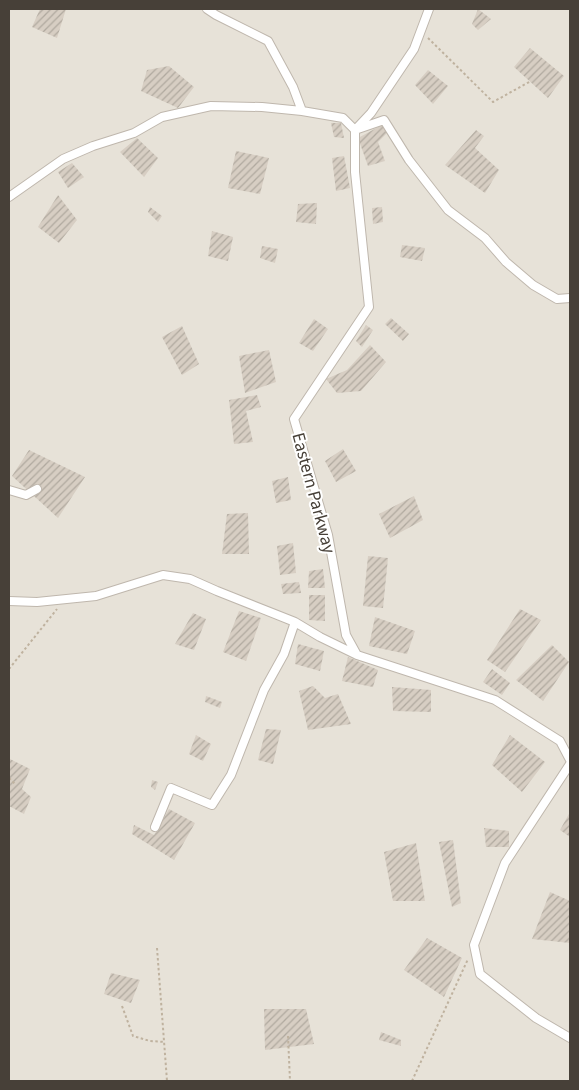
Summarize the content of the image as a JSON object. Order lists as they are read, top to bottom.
{
  "streets": {
    "street": ["Eastern Parkway"]
  }
}
